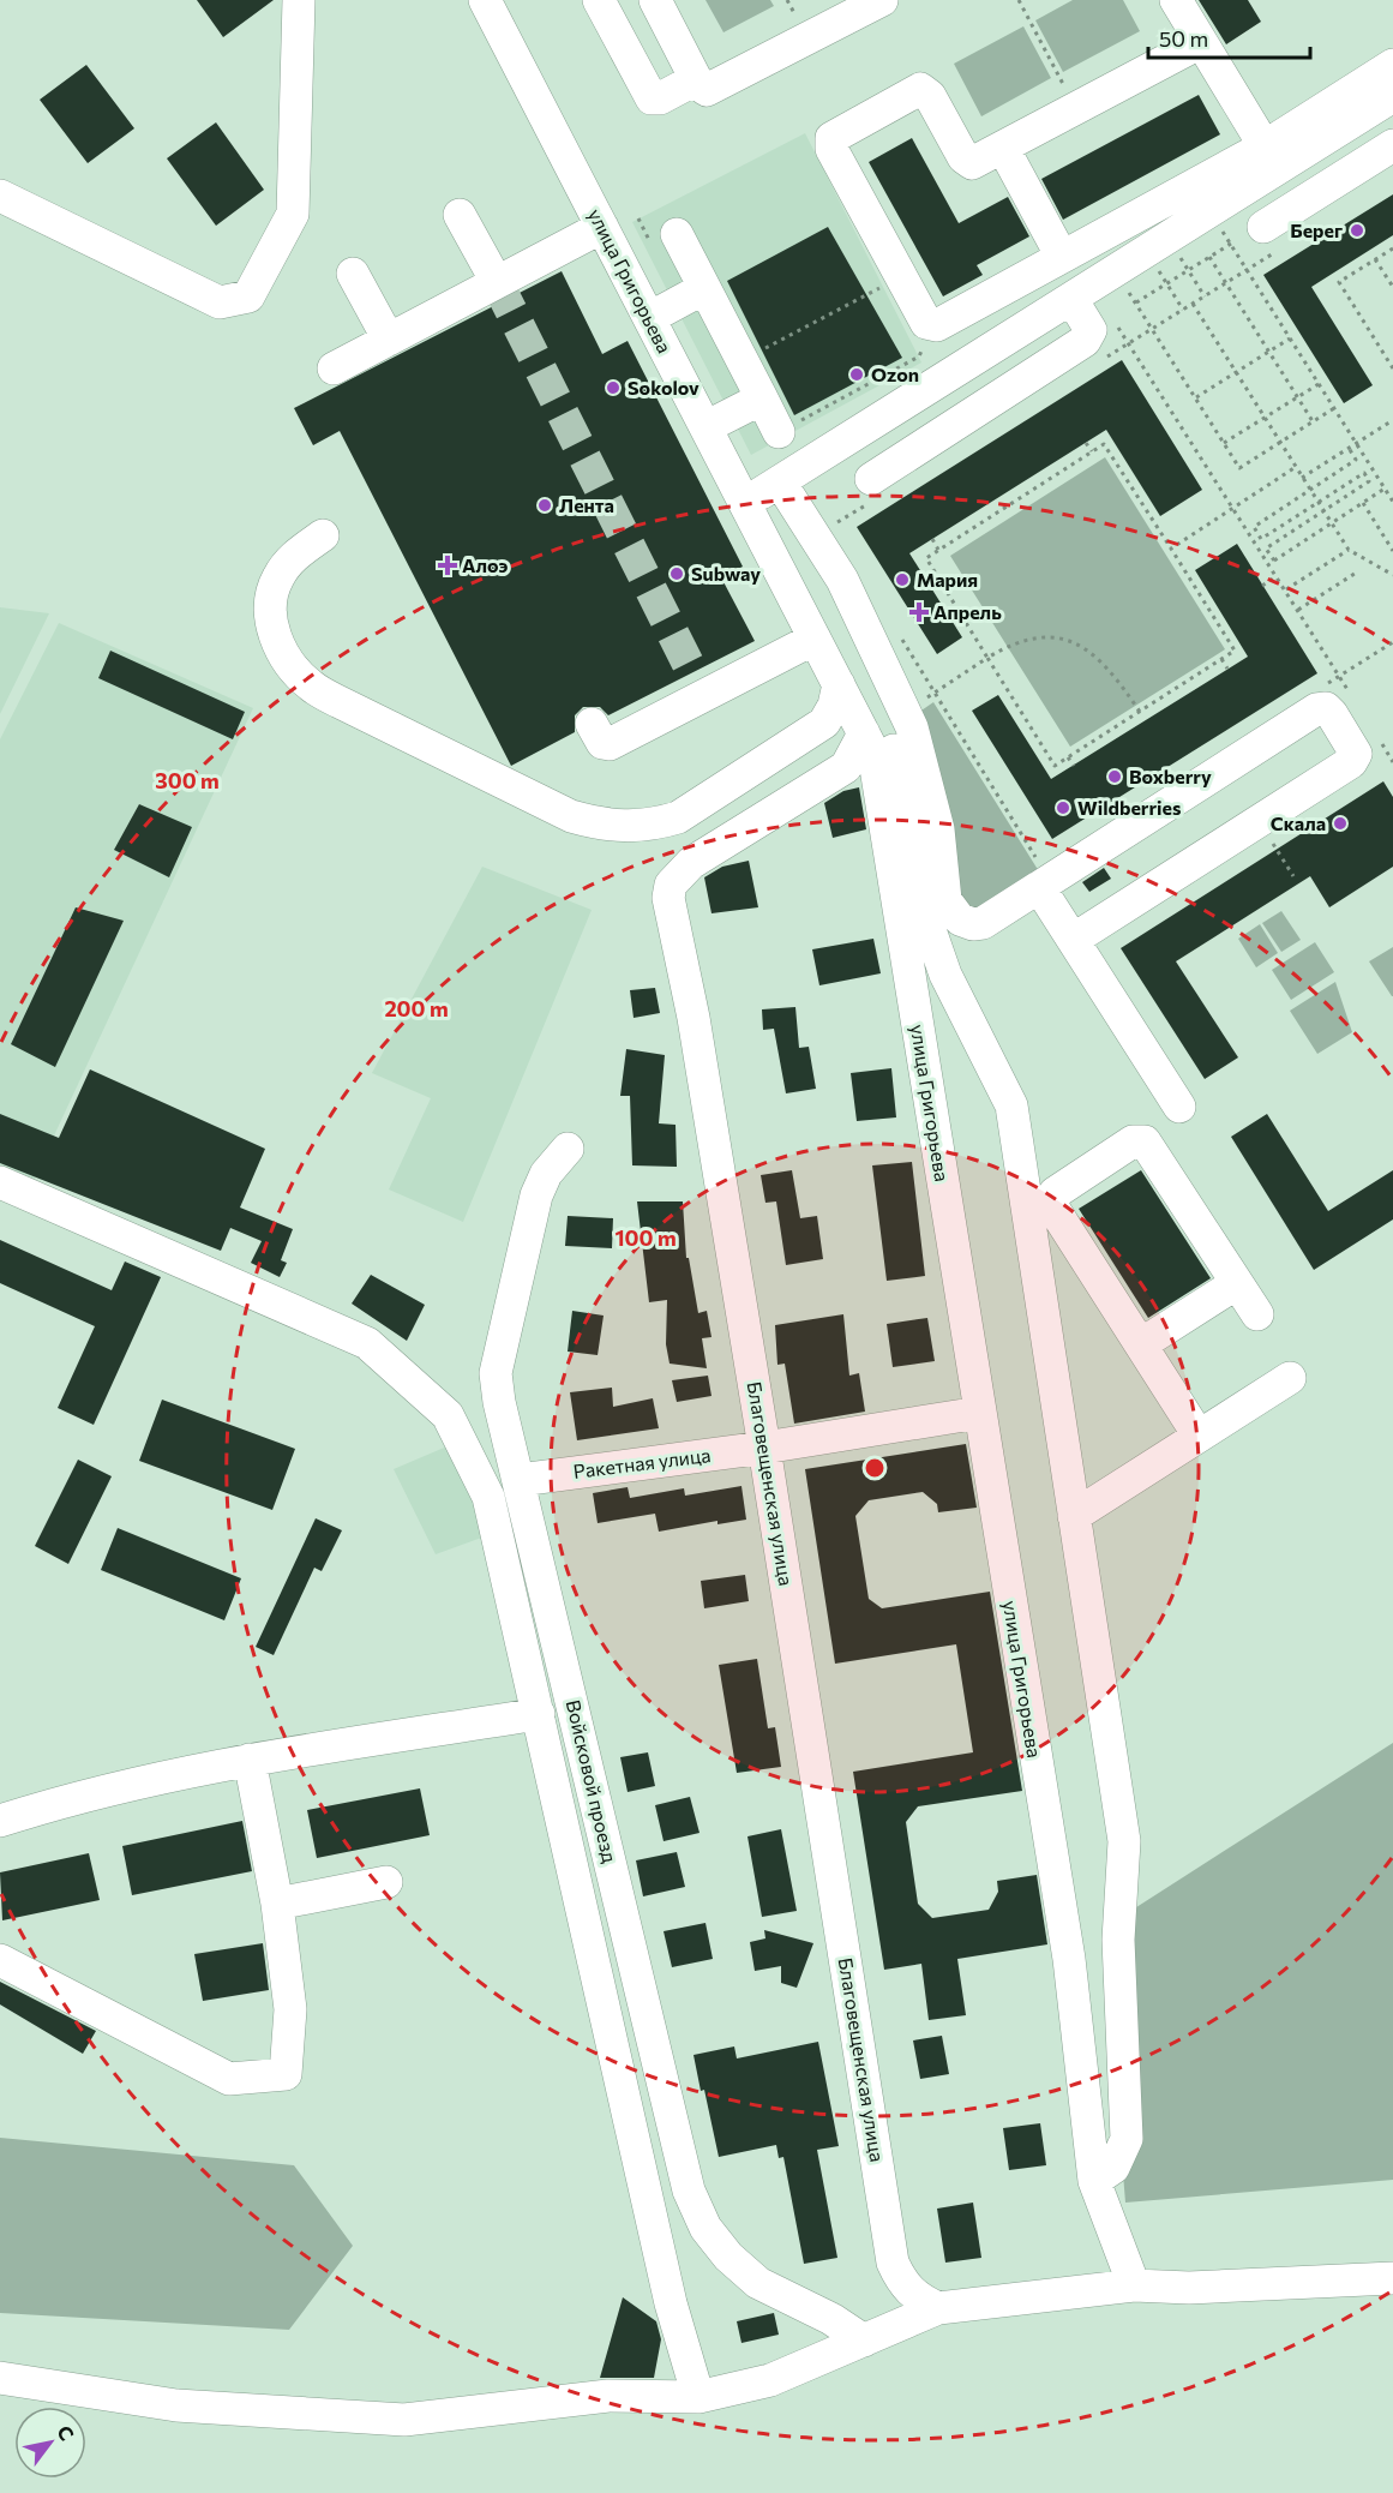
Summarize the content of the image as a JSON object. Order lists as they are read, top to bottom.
{
  "streets": {
    "street": [
      "улица Григорьева",
      "Ракетная улица",
      "Благовещенская улица",
      "Войсковой проезд"
    ]
  },
  "crossings": [
    ["улица Григорьева", "Ракетная улица"],
    ["улица Григорьева", "Благовещенская улица"],
    ["Ракетная улица", "Благовещенская улица"],
    ["Ракетная улица", "Войсковой проезд"]
  ],
  "places": {
    "other": [
      "Берег",
      "Ozon",
      "Sokolov",
      "Лента",
      "Subway",
      "Мария",
      "Boxberry",
      "Wildberries",
      "Скала"
    ],
    "health": ["Алоэ", "Апрель"]
  },
  "scale_bar": "50 m",
  "north": "top right",
  "rings": ["300 m", "200 m", "100 m"]
}
